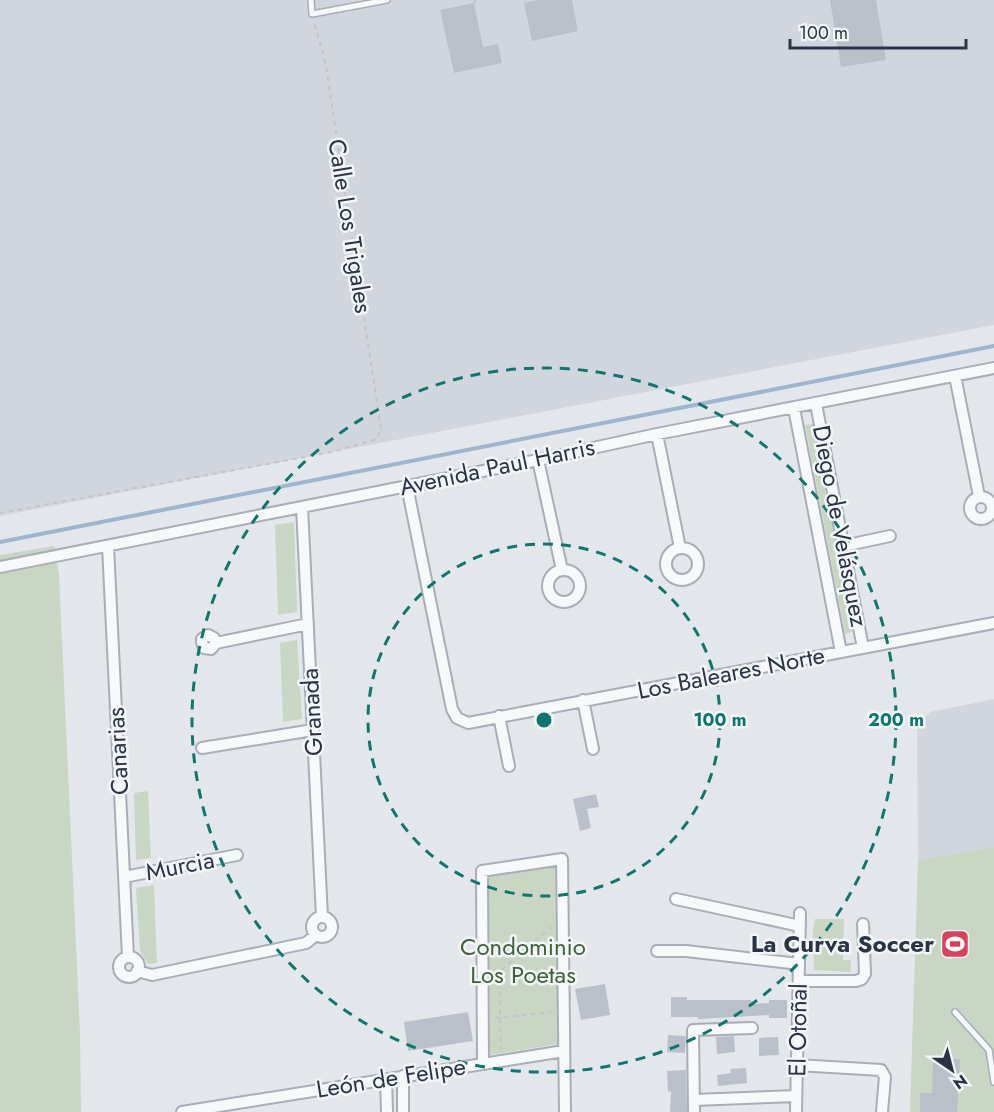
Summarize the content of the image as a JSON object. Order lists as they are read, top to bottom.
{
  "streets": {
    "street": [
      "Avenida Paul Harris",
      "Diego de Velásquez",
      "Los Baleares Norte",
      "Granada",
      "Canarias",
      "Murcia",
      "El Otoñal",
      "León de Felipe"
    ],
    "path": ["Calle Los Trigales"]
  },
  "crossings": [
    ["Avenida Paul Harris", "Diego de Velásquez"],
    ["Avenida Paul Harris", "Los Baleares Norte"],
    ["Avenida Paul Harris", "Granada"],
    ["Avenida Paul Harris", "Canarias"],
    ["Diego de Velásquez", "Los Baleares Norte"],
    ["Granada", "Canarias"],
    ["Canarias", "Murcia"]
  ],
  "parks": ["Condominio Los Poetas"],
  "places": {
    "sports": ["La Curva Soccer"]
  },
  "scale_bar": "100 m",
  "north": "bottom right",
  "rings": ["100 m", "200 m"]
}
